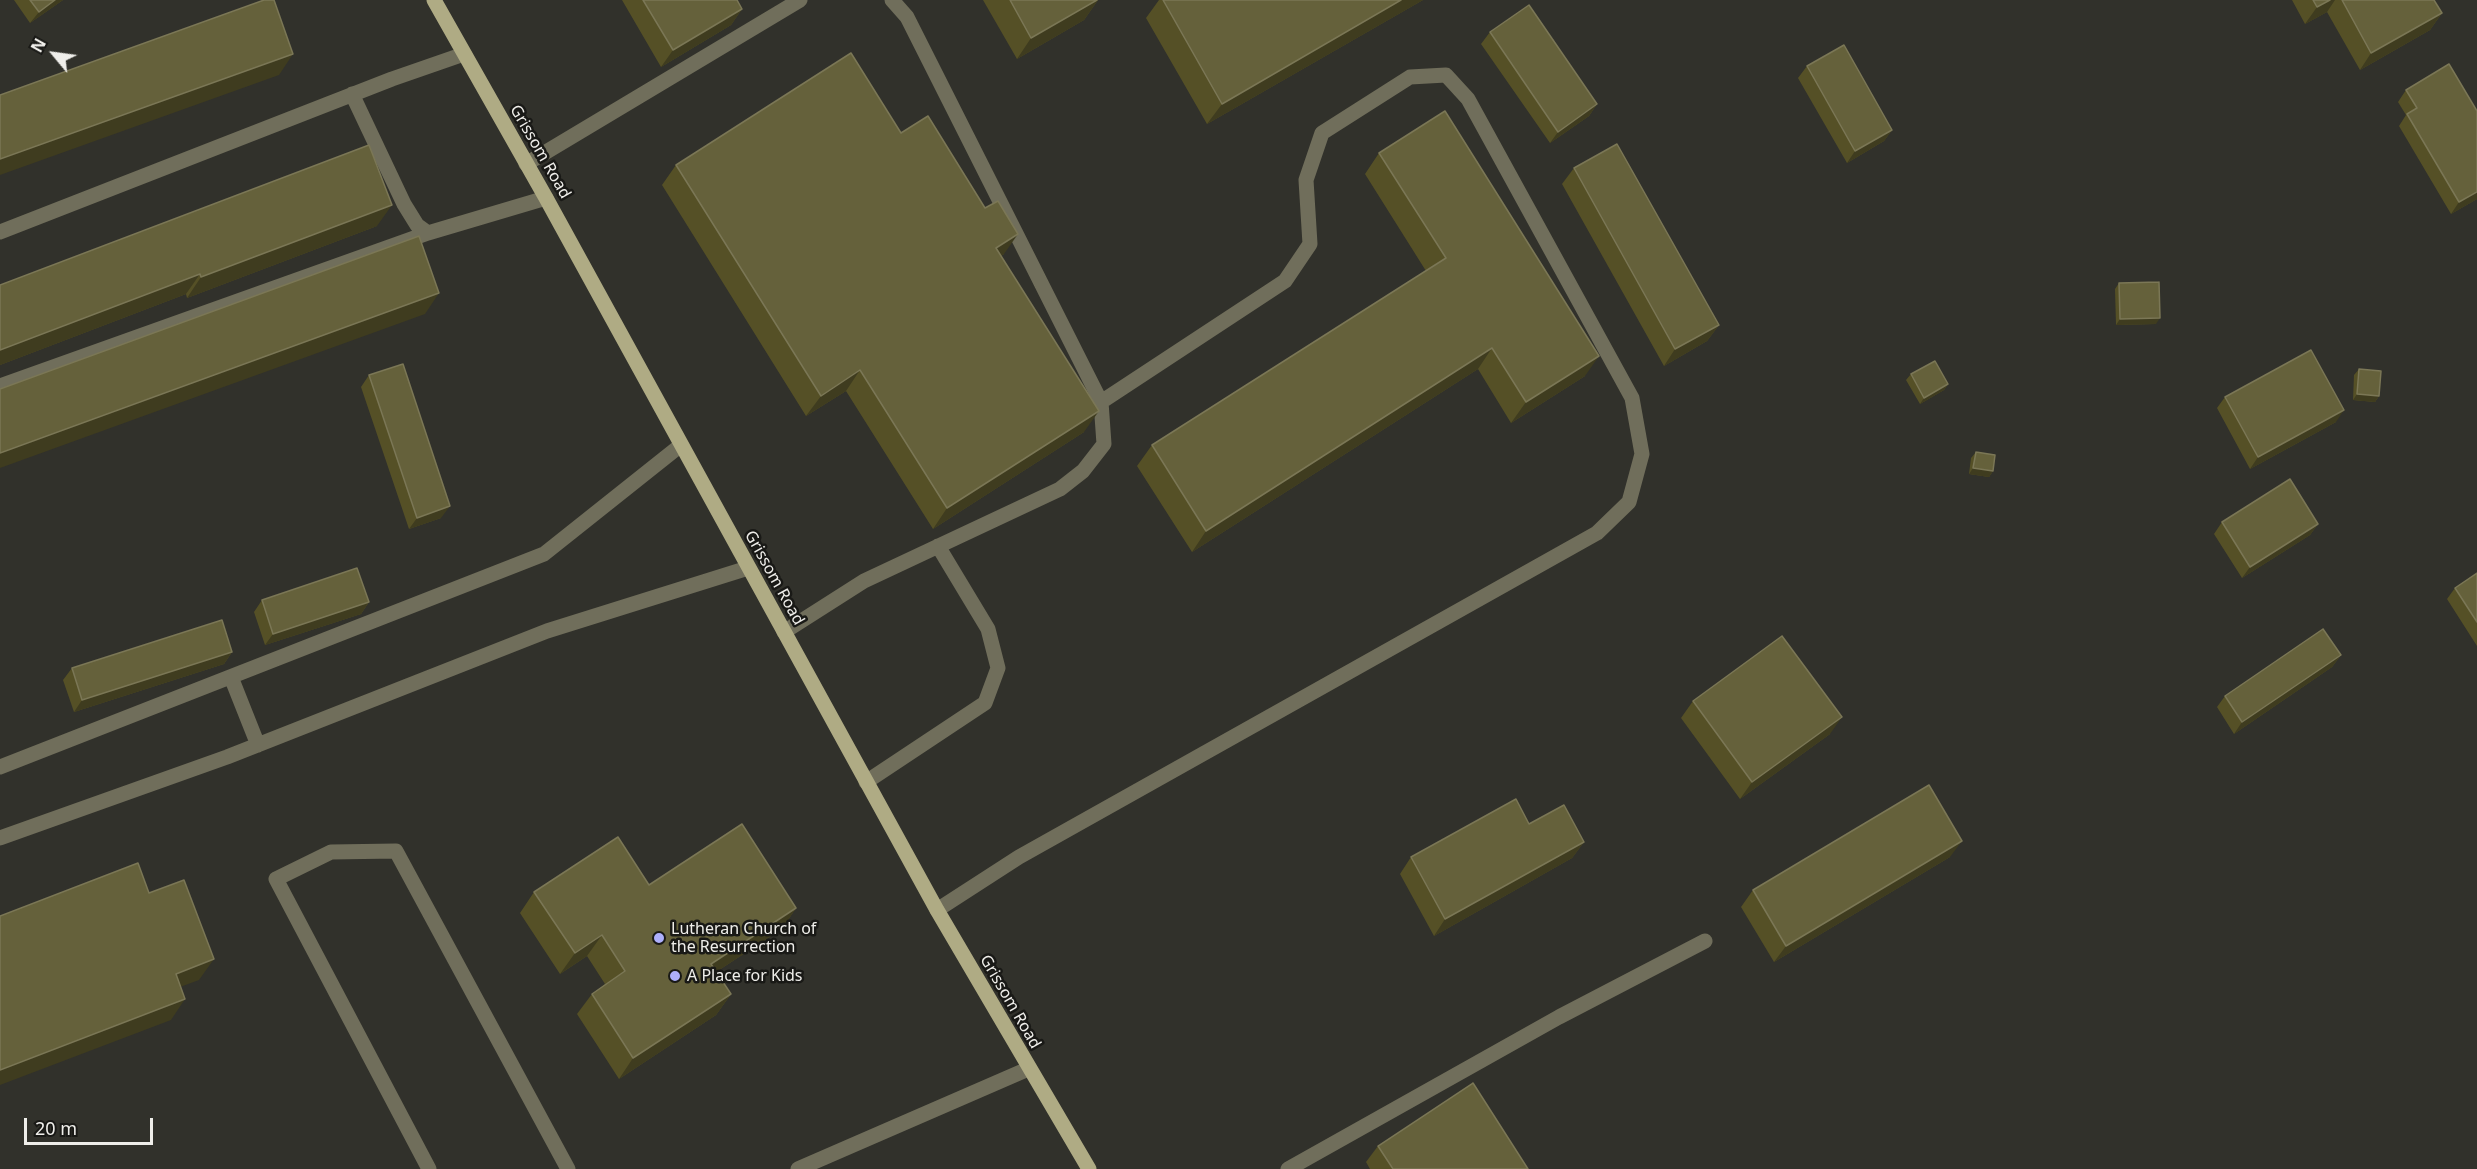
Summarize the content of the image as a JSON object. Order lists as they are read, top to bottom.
{
  "streets": {
    "main road": ["Grissom Road"]
  },
  "places": ["Lutheran Church of the Resurrection", "A Place for Kids"],
  "scale_bar": "20 m",
  "north": "top left"
}
